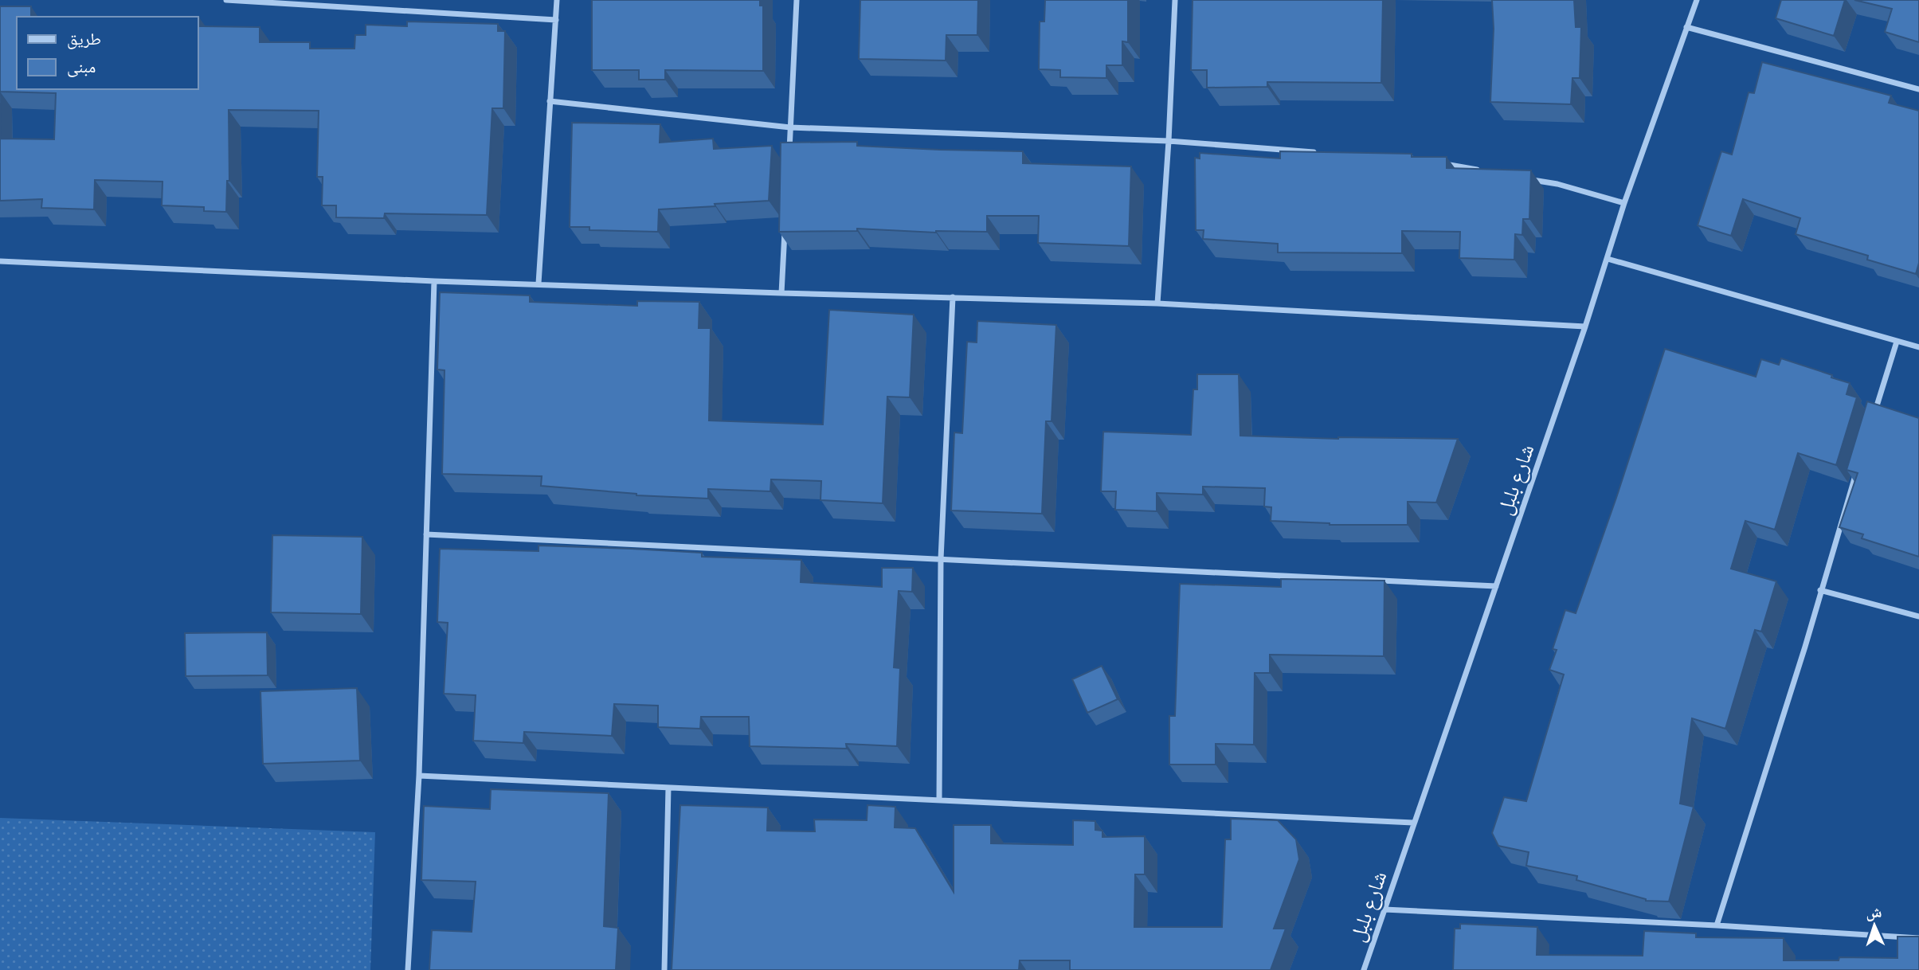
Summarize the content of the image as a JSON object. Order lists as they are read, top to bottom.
{
  "streets": {
    "street": ["شارع بلبل"]
  },
  "legend": ["طريق", "مبنى"],
  "north": "top"
}
